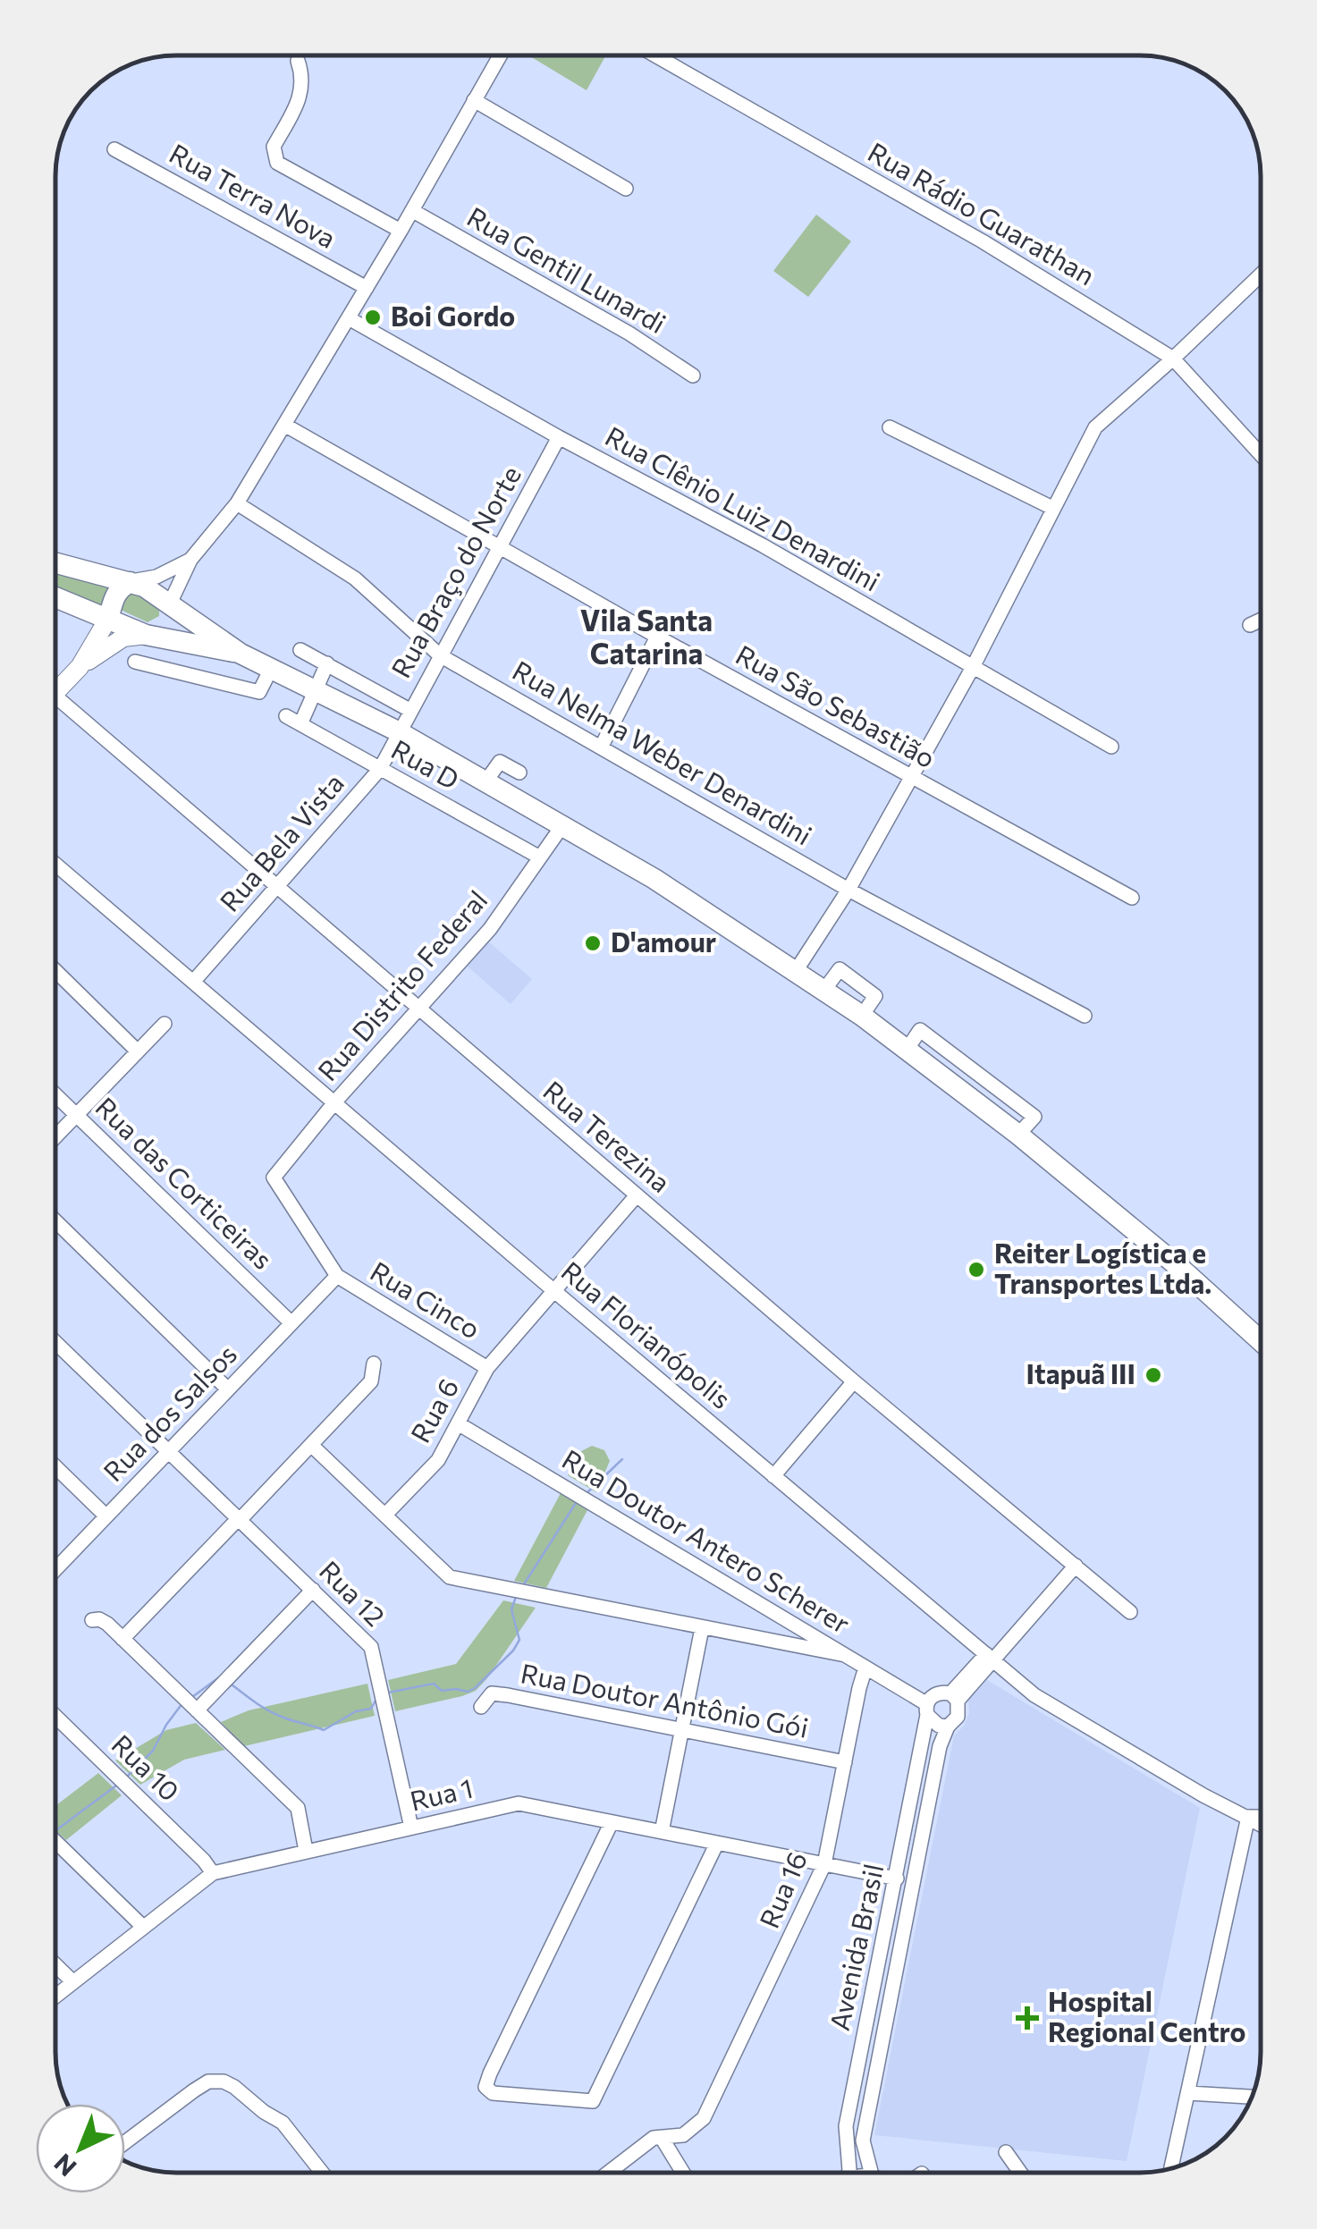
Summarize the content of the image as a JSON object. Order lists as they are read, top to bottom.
{
  "streets": {
    "street": [
      "Rua Terra Nova",
      "Rua Rádio Guarathan",
      "Rua Gentil Lunardi",
      "Rua Clênio Luiz Denardini",
      "Rua Braço do Norte",
      "Rua São Sebastião",
      "Rua Nelma Weber Denardini",
      "Rua D",
      "Rua Bela Vista",
      "Rua Distrito Federal",
      "Rua Terezina",
      "Rua das Corticeiras",
      "Rua Cinco",
      "Rua Florianópolis",
      "Rua 6",
      "Rua dos Salsos",
      "Rua Doutor Antero Scherer",
      "Rua 12",
      "Rua Doutor Antônio Gói",
      "Rua 10",
      "Rua 1",
      "Rua 16",
      "Avenida Brasil"
    ]
  },
  "crossings": [
    ["Rua Clênio Luiz Denardini", "Rua Braço do Norte"],
    ["Rua Braço do Norte", "Rua São Sebastião"],
    ["Rua Braço do Norte", "Rua Nelma Weber Denardini"],
    ["Rua Braço do Norte", "Rua Bela Vista"],
    ["Rua D", "Rua Bela Vista"],
    ["Rua D", "Rua Distrito Federal"],
    ["Rua Bela Vista", "Rua Terezina"],
    ["Rua Bela Vista", "Rua Florianópolis"],
    ["Rua Distrito Federal", "Rua Terezina"],
    ["Rua Distrito Federal", "Rua Cinco"],
    ["Rua Distrito Federal", "Rua Florianópolis"],
    ["Rua Distrito Federal", "Rua dos Salsos"],
    ["Rua Terezina", "Rua 6"],
    ["Rua Terezina", "Avenida Brasil"],
    ["Rua das Corticeiras", "Rua dos Salsos"],
    ["Rua Cinco", "Rua 6"],
    ["Rua Cinco", "Rua dos Salsos"],
    ["Rua Florianópolis", "Rua 6"],
    ["Rua Florianópolis", "Avenida Brasil"],
    ["Rua 6", "Rua Doutor Antero Scherer"],
    ["Rua dos Salsos", "Rua 12"],
    ["Rua Doutor Antero Scherer", "Rua 16"],
    ["Rua Doutor Antero Scherer", "Avenida Brasil"],
    ["Rua 12", "Rua 1"],
    ["Rua Doutor Antônio Gói", "Rua 16"],
    ["Rua 10", "Rua 1"],
    ["Rua 1", "Rua 16"],
    ["Rua 1", "Avenida Brasil"]
  ],
  "districts": ["Vila Santa Catarina"],
  "places": {
    "other": [
      "Boi Gordo",
      "D'amour",
      "Reiter Logística e Transportes Ltda.",
      "Itapuã III"
    ],
    "health": ["Hospital Regional Centro"]
  },
  "north": "bottom left"
}
